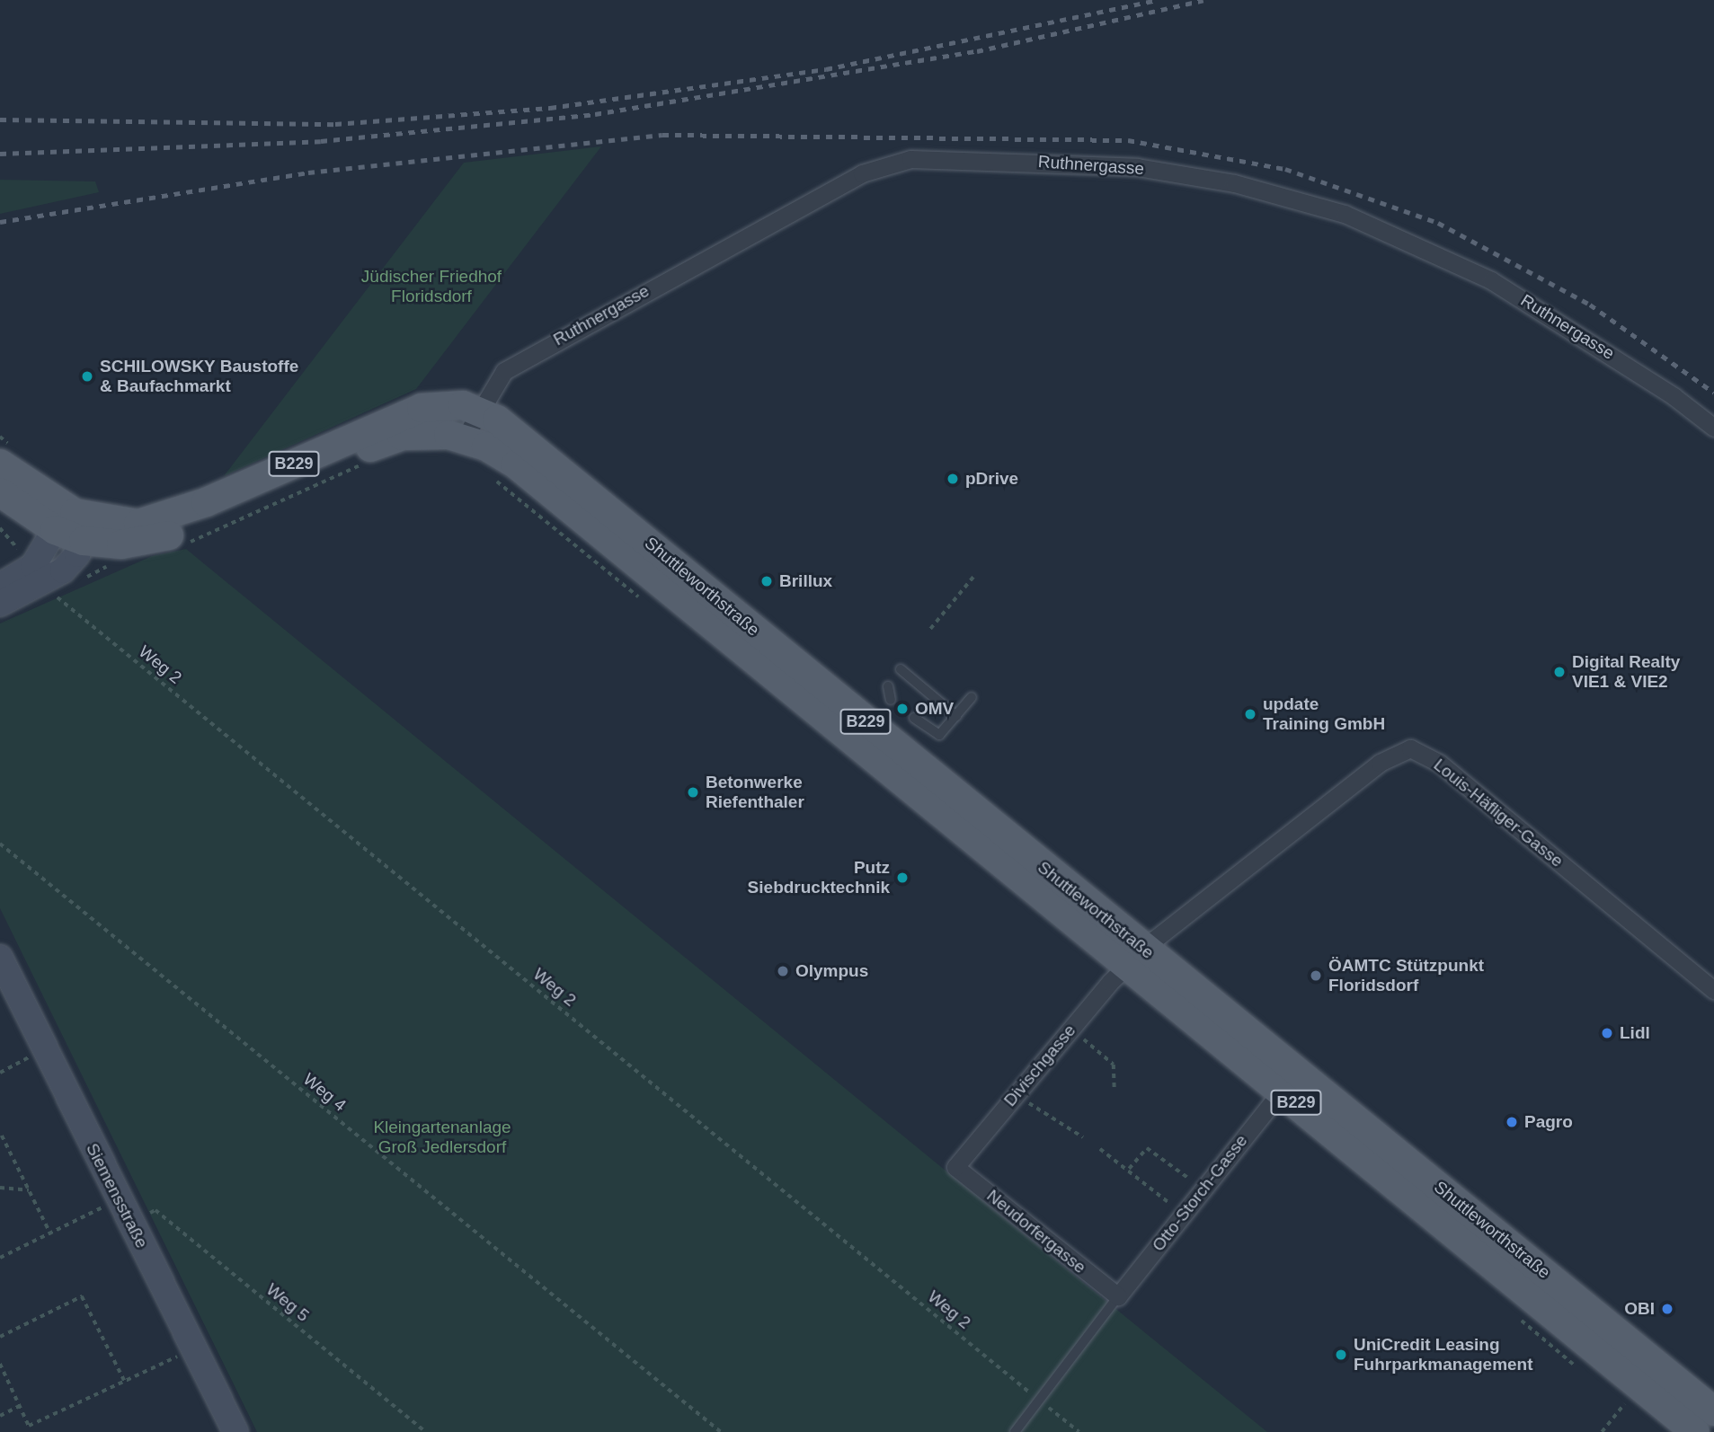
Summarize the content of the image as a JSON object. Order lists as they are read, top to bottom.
{
  "streets": {
    "main road": ["B229", "Shuttleworthstraße", "Siemensstraße"],
    "street": [
      "Ruthnergasse",
      "Louis-Häfliger-Gasse",
      "Divischgasse",
      "Otto-Storch-Gasse",
      "Neudorfergasse"
    ],
    "path": ["Weg 2", "Weg 4", "Weg 5"]
  },
  "crossings": [
    ["Ruthnergasse", "B229"],
    ["Ruthnergasse", "Shuttleworthstraße"],
    ["B229", "Shuttleworthstraße"],
    ["Shuttleworthstraße", "Louis-Häfliger-Gasse"],
    ["Shuttleworthstraße", "Divischgasse"],
    ["Shuttleworthstraße", "Otto-Storch-Gasse"],
    ["Louis-Häfliger-Gasse", "Divischgasse"],
    ["Divischgasse", "Neudorfergasse"],
    ["Otto-Storch-Gasse", "Neudorfergasse"],
    ["Siemensstraße", "Weg 5"]
  ],
  "parks": ["Jüdischer Friedhof Floridsdorf", "Kleingartenanlage Groß Jedlersdorf"],
  "places": [
    "SCHILOWSKY Baustoffe & Baufachmarkt",
    "pDrive",
    "Brillux",
    "Digital Realty VIE1 & VIE2",
    "OMV",
    "update Training GmbH",
    "Betonwerke Riefenthaler",
    "Putz Siebdrucktechnik",
    "Olympus",
    "ÖAMTC Stützpunkt Floridsdorf",
    "Lidl",
    "Pagro",
    "OBI",
    "UniCredit Leasing Fuhrparkmanagement"
  ]
}
